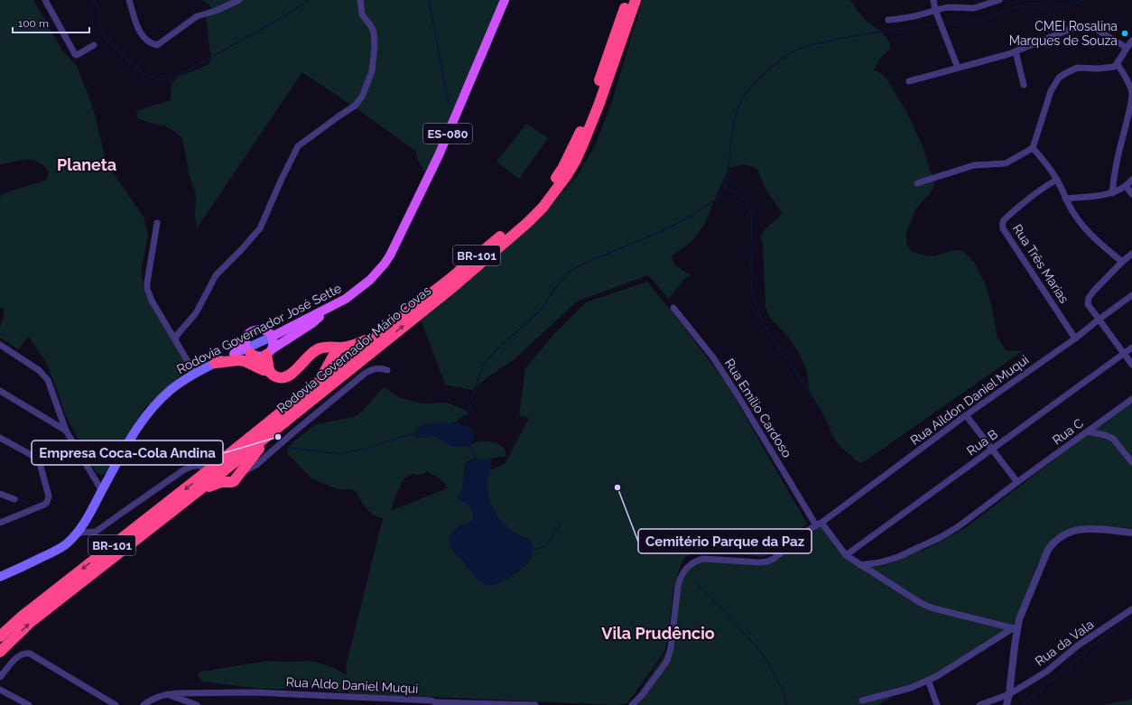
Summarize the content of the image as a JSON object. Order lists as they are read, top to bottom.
{
  "streets": {
    "highway": ["BR-101", "Rodovia Governador Mário Covas"],
    "main road": ["ES-080", "Rodovia Governador José Sette"],
    "street": [
      "Rua Três Marias",
      "Rua Aildon Daniel Muqui",
      "Rua Emílio Cardoso",
      "Rua C",
      "Rua B",
      "Rua da Vala",
      "Rua Aldo Daniel Muqui"
    ]
  },
  "crossings": [
    ["Rua Três Marias", "Rua Aildon Daniel Muqui"],
    ["Rua Aildon Daniel Muqui", "Rua Emílio Cardoso"],
    ["Rua Emílio Cardoso", "Rua C"],
    ["Rua Emílio Cardoso", "Rua B"]
  ],
  "districts": ["Planeta", "Vila Prudêncio"],
  "places": ["CMEI Rosalina Marques de Souza", "Empresa Coca-Cola Andina", "Cemitério Parque da Paz"],
  "scale_bar": "100 m"
}
